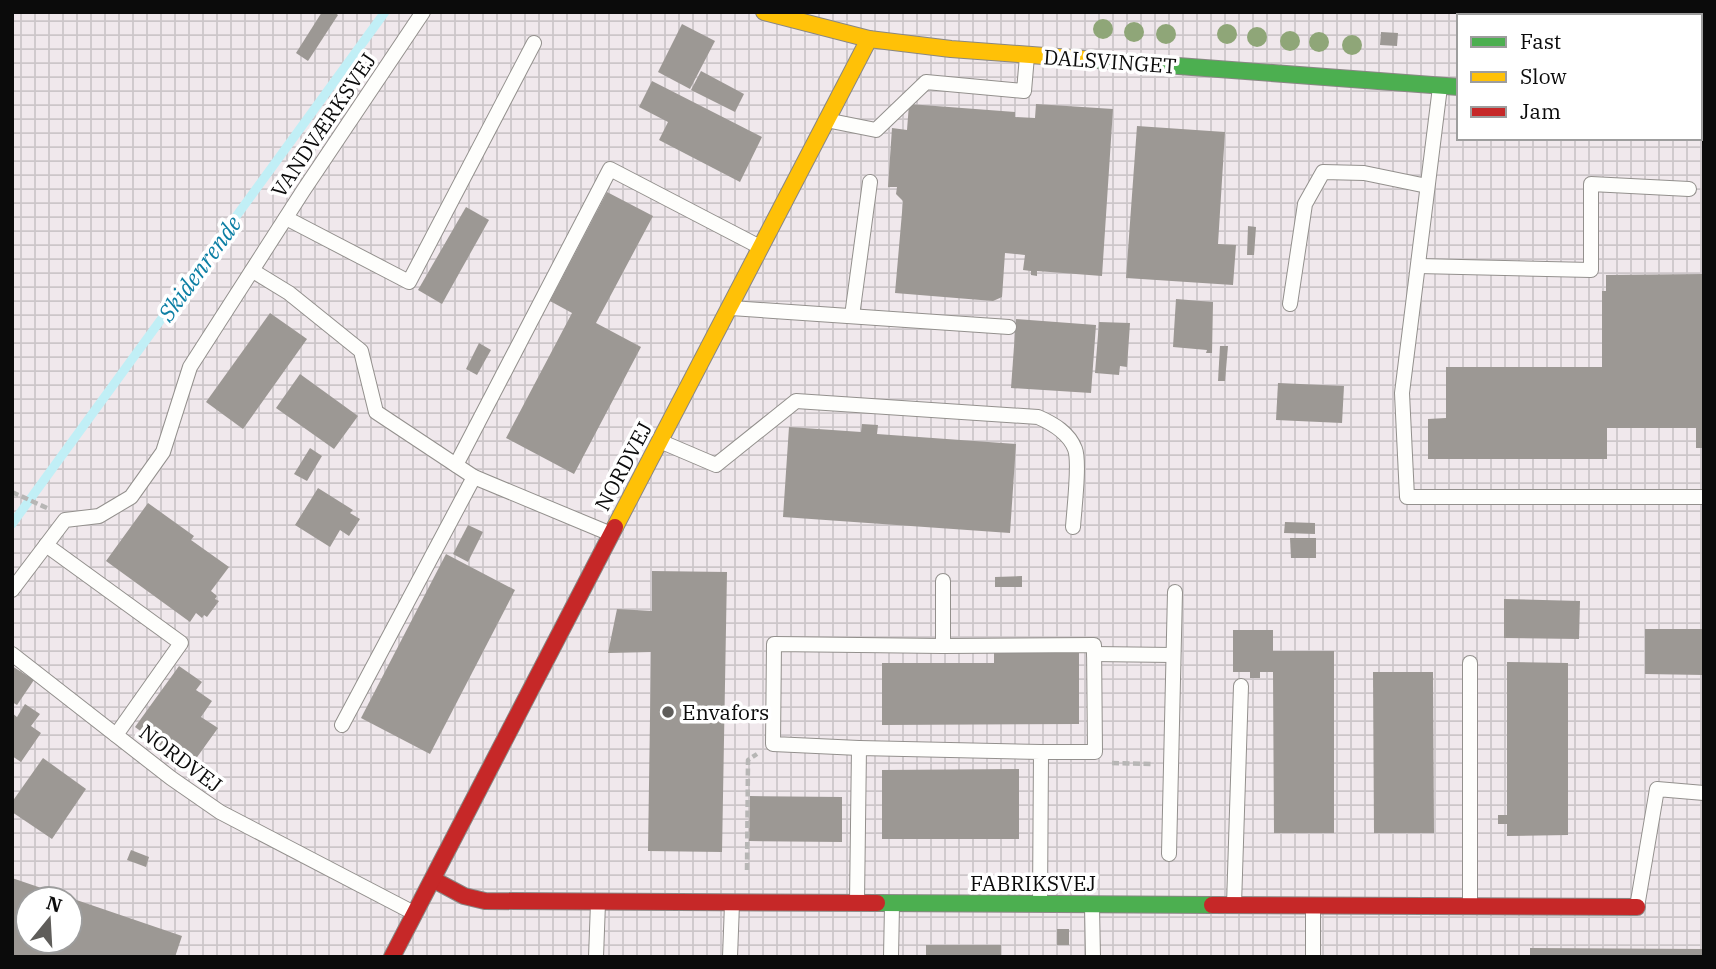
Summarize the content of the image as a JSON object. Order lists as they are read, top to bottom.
{
  "streets": {
    "street": ["DALSVINGET", "NORDVEJ", "FABRIKSVEJ"],
    "lane": ["VANDVÆRKSVEJ"]
  },
  "crossings": [
    ["DALSVINGET", "NORDVEJ"],
    ["NORDVEJ", "FABRIKSVEJ"]
  ],
  "water": ["Skidenrende"],
  "places": ["Envafors"],
  "legend": ["Fast", "Slow", "Jam"],
  "north": "top"
}
